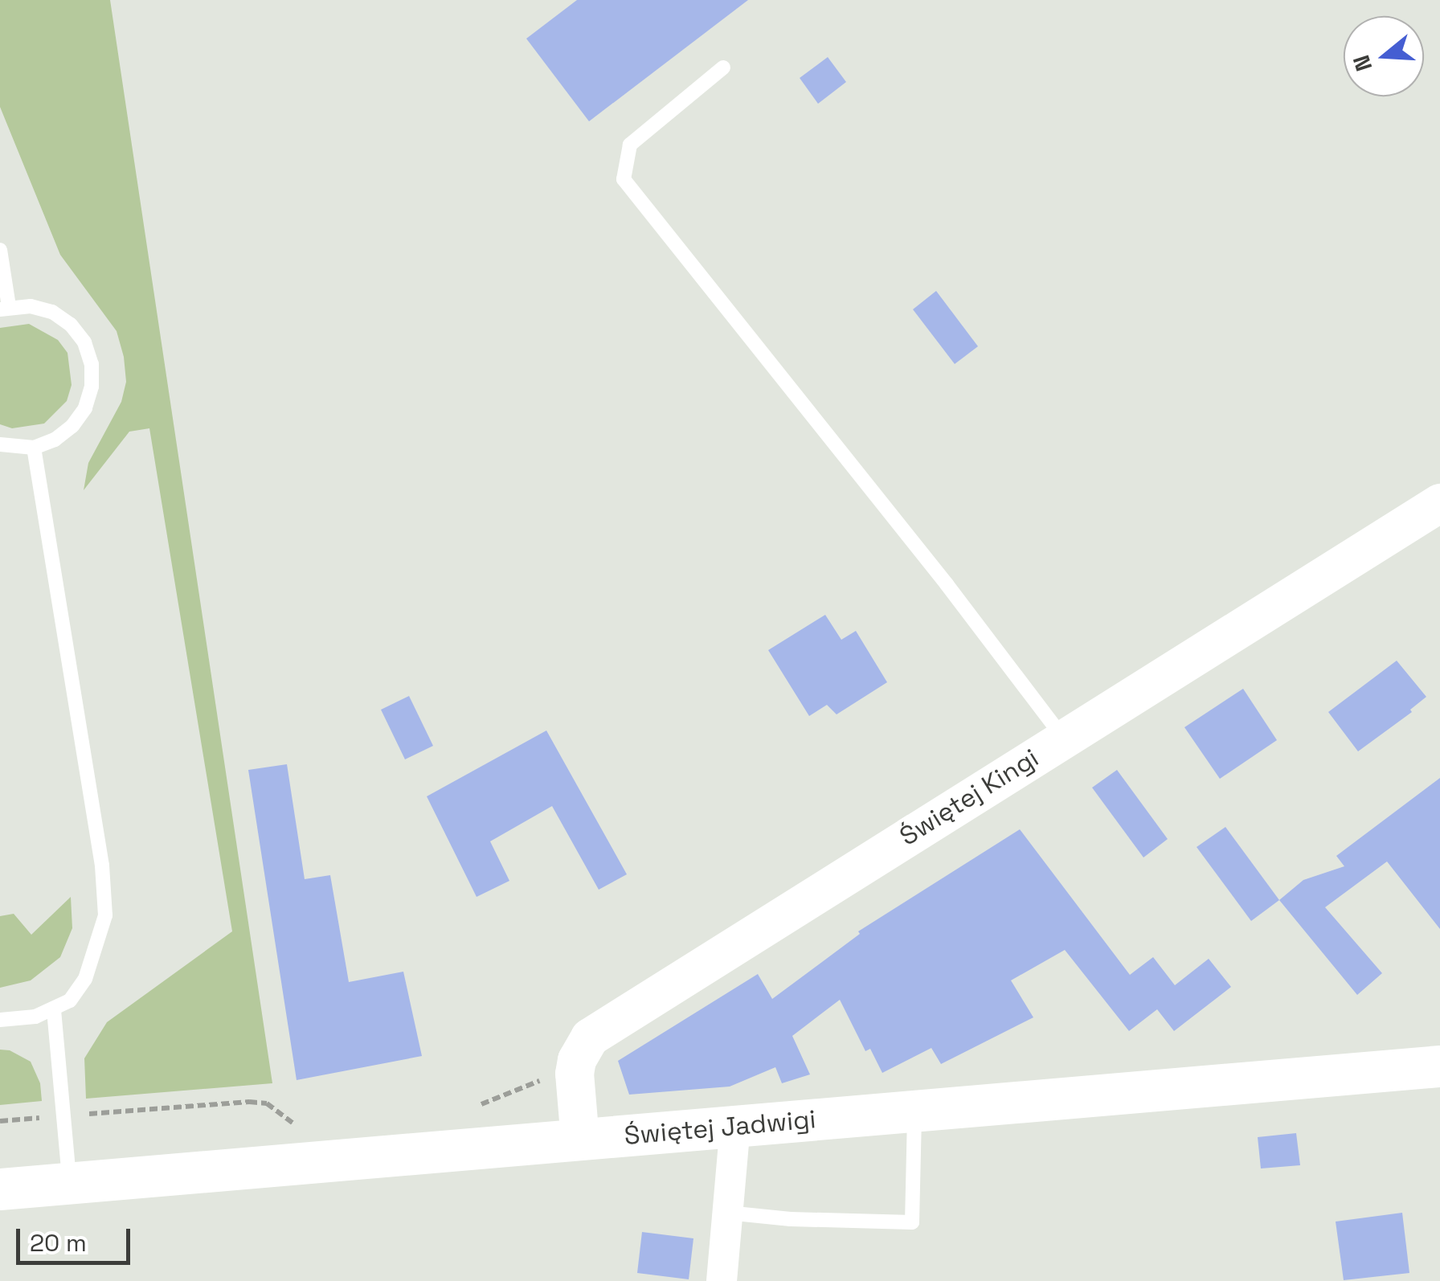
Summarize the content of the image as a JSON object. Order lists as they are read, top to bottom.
{
  "streets": {
    "main road": ["Świętej Jadwigi"],
    "street": ["Świętej Kingi"]
  },
  "crossings": [
    ["Świętej Kingi", "Świętej Jadwigi"]
  ],
  "scale_bar": "20 m",
  "north": "left"
}
